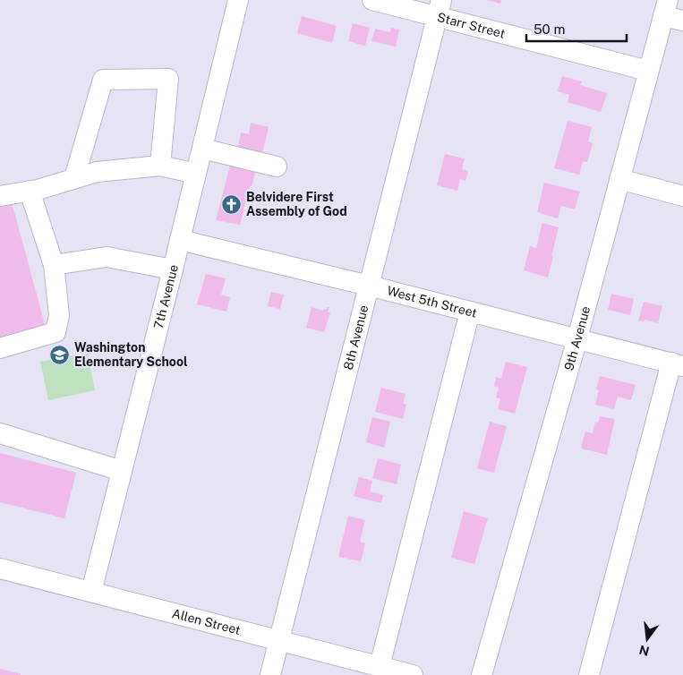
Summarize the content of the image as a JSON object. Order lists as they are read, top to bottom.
{
  "streets": {
    "street": [
      "Starr Street",
      "7th Avenue",
      "West 5th Street",
      "8th Avenue",
      "9th Avenue",
      "Allen Street"
    ]
  },
  "crossings": [
    ["Starr Street", "8th Avenue"],
    ["Starr Street", "9th Avenue"],
    ["7th Avenue", "West 5th Street"],
    ["7th Avenue", "Allen Street"],
    ["West 5th Street", "8th Avenue"],
    ["West 5th Street", "9th Avenue"],
    ["8th Avenue", "Allen Street"]
  ],
  "places": {
    "church": ["Belvidere First Assembly of God"],
    "school or university": ["Washington Elementary School"]
  },
  "scale_bar": "50 m",
  "north": "bottom"
}
